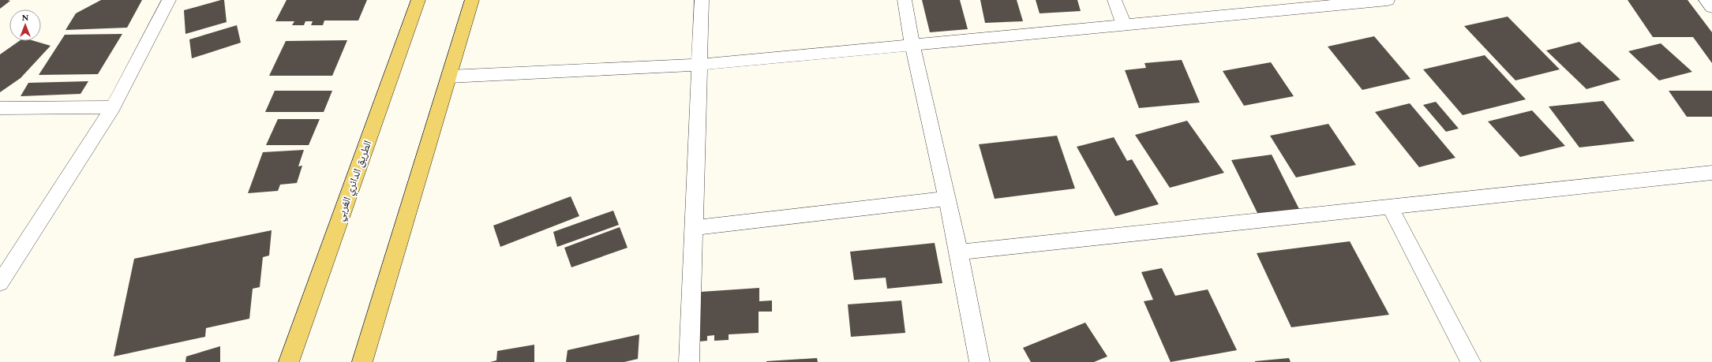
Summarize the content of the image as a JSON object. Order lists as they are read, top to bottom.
{
  "streets": {
    "main road": ["الطريق الدائري الغربي"]
  },
  "north": "top"
}
